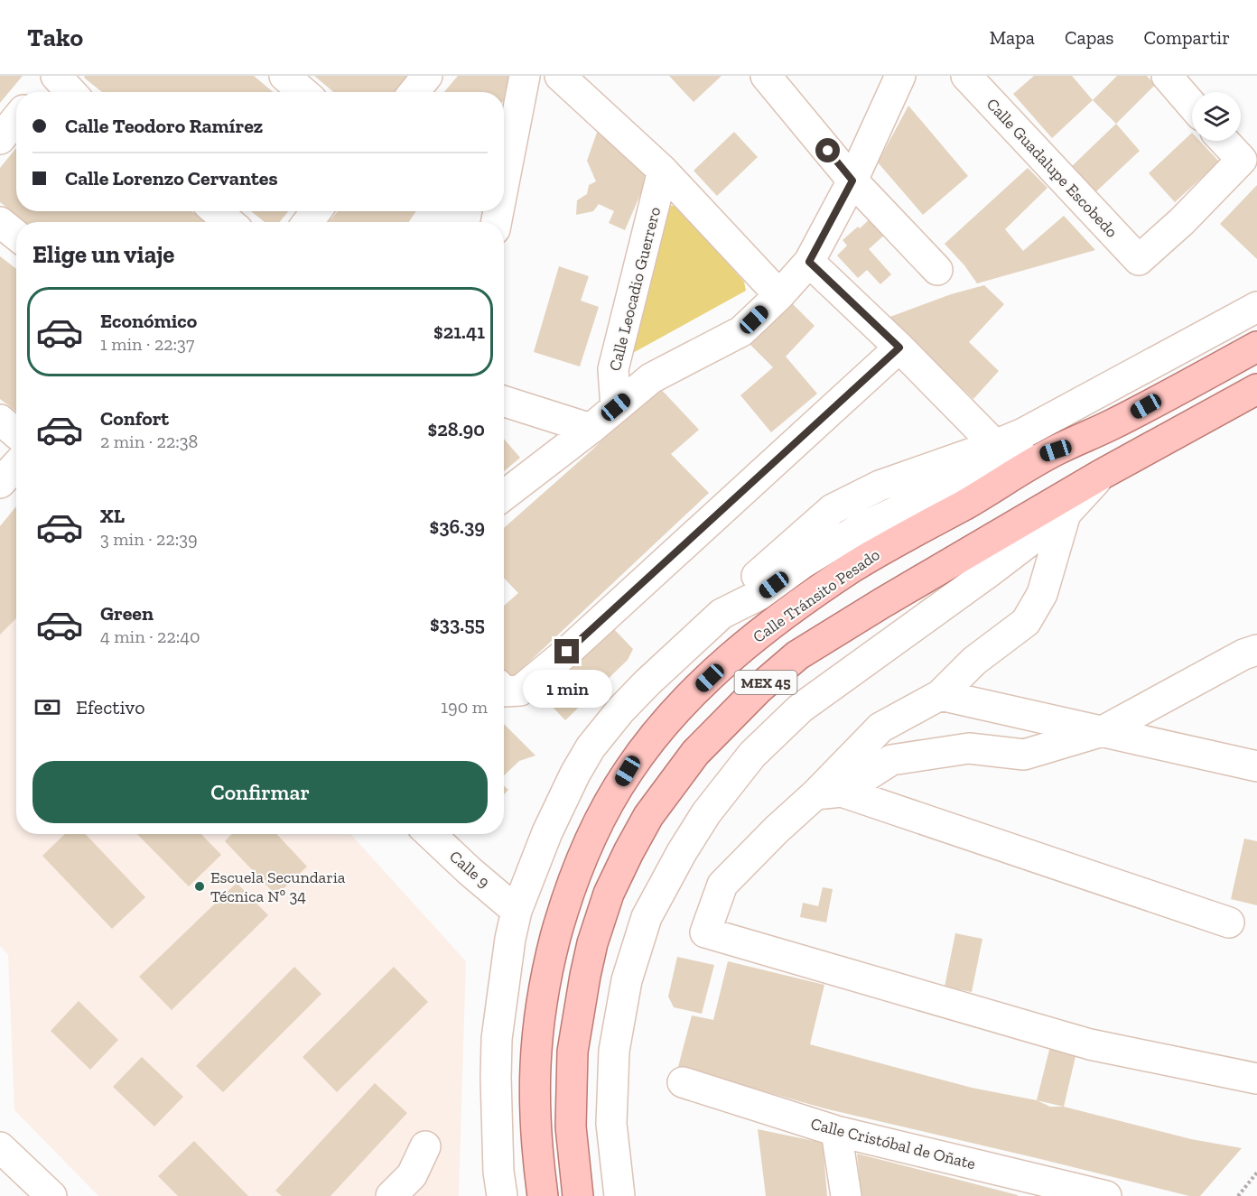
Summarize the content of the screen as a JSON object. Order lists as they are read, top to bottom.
{
  "streets": {
    "main road": ["Calle Tránsito Pesado", "MEX 45"],
    "street": [
      "Calle Guadalupe Escobedo",
      "Calle Leocadio Guerrero",
      "Calle 9",
      "Calle Cristóbal de Oñate"
    ]
  },
  "places": ["Escuela Secundaria Técnica Nº 34"],
  "page": {
    "header": "Tako",
    "nav": ["Mapa", "Capas", "Compartir"],
    "banner": ["Calle Teodoro Ramírez", "Calle Lorenzo Cervantes"],
    "heading": "Elige un viaje",
    "list": [
      {
        "name": "Económico",
        "note": "1 min · 22:37",
        "value": "$21.41"
      },
      {
        "name": "Confort",
        "note": "2 min · 22:38",
        "value": "$28.90"
      },
      {
        "name": "XL",
        "note": "3 min · 22:39",
        "value": "$36.39"
      },
      {
        "name": "Green",
        "note": "4 min · 22:40",
        "value": "$33.55"
      }
    ],
    "bubble": "1 min",
    "pay": ["Efectivo", "190 m"],
    "buttons": "Confirmar"
  }
}
